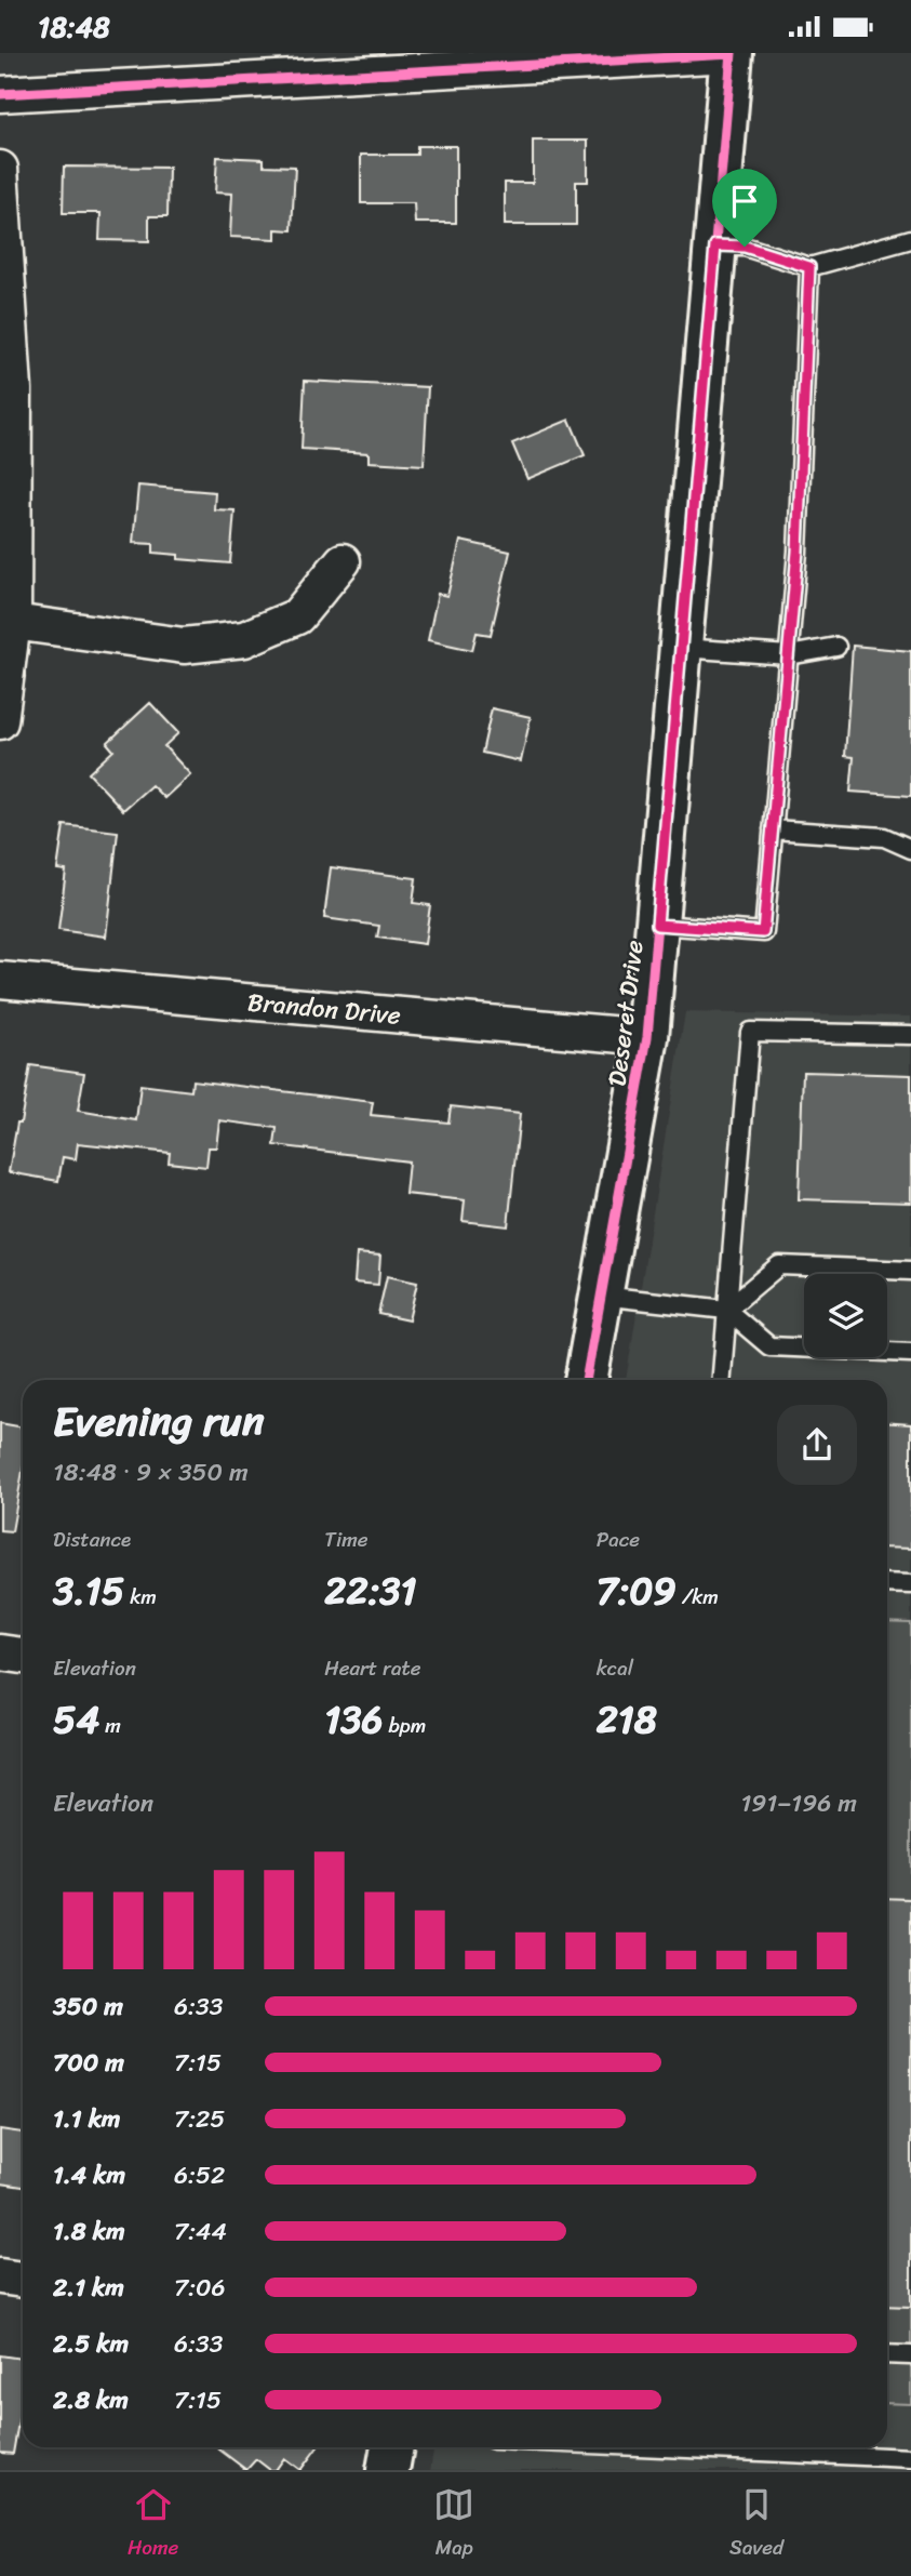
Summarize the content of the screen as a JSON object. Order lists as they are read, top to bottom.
{
  "streets": {
    "street": ["Brandon Drive", "Deseret Drive"]
  },
  "crossings": [
    ["Brandon Drive", "Deseret Drive"]
  ],
  "page": {
    "status": "18:48",
    "heading": ["Evening run", "18:48 · 9 × 350 m"],
    "stats": [
      ["Distance", "3.15 km"],
      ["Time", "22:31"],
      ["Pace", "7:09 /km"],
      ["Elevation", "54 m"],
      ["Heart rate", "136 bpm"],
      ["kcal", "218"]
    ],
    "chart": ["Elevation", "191–196 m"],
    "list": [
      {
        "name": "350 m",
        "note": "6:33"
      },
      {
        "name": "700 m",
        "note": "7:15"
      },
      {
        "name": "1.1 km",
        "note": "7:25"
      },
      {
        "name": "1.4 km",
        "note": "6:52"
      },
      {
        "name": "1.8 km",
        "note": "7:44"
      },
      {
        "name": "2.1 km",
        "note": "7:06"
      },
      {
        "name": "2.5 km",
        "note": "6:33"
      },
      {
        "name": "2.8 km",
        "note": "7:15"
      }
    ],
    "tabs": ["Home", "Map", "Saved"]
  }
}
